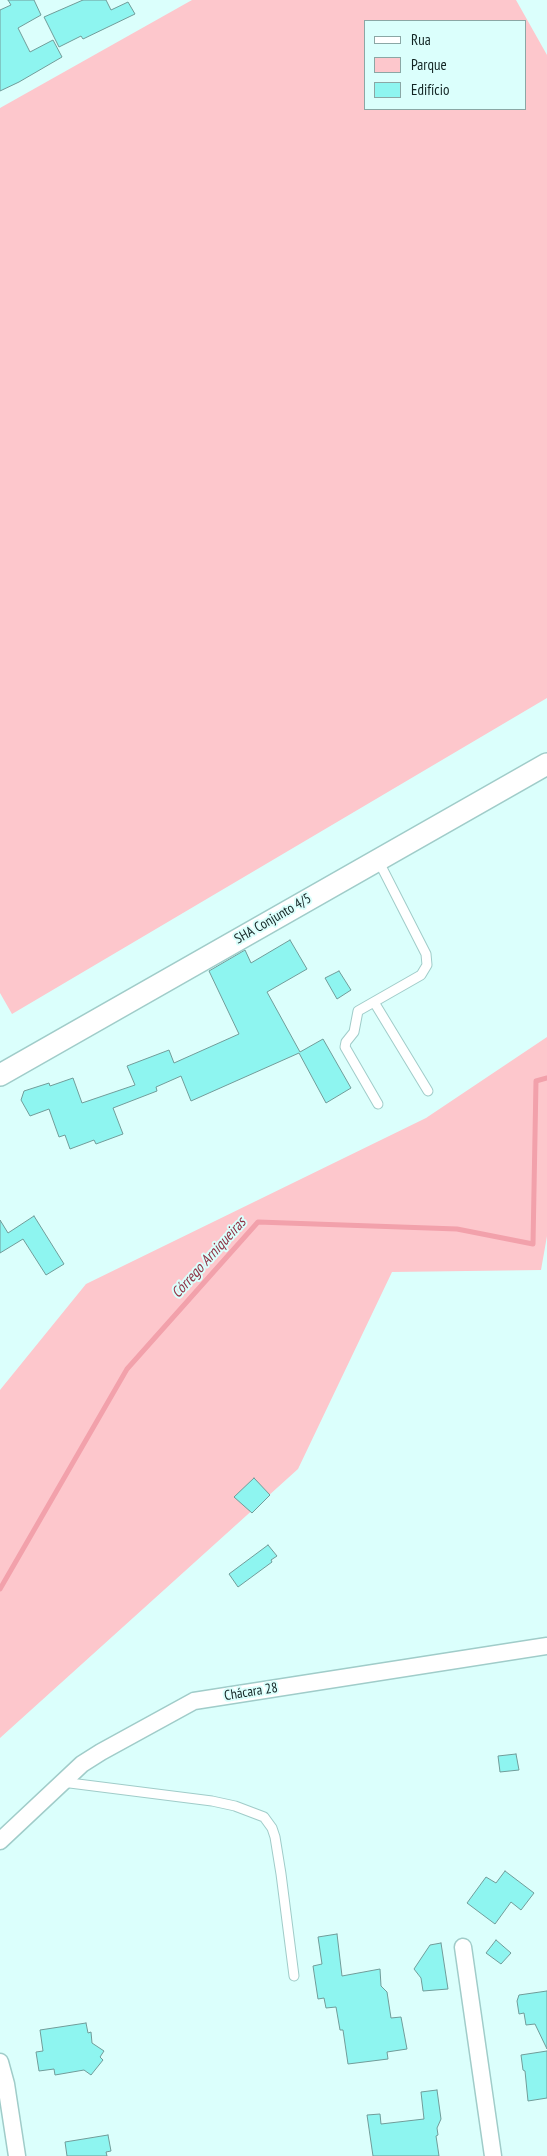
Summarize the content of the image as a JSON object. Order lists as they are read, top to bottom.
{
  "streets": {
    "street": ["SHA Conjunto 4/5", "Chácara 28"]
  },
  "water": ["Córrego Arniqueiras"],
  "legend": ["Rua", "Parque", "Edifício"]
}
